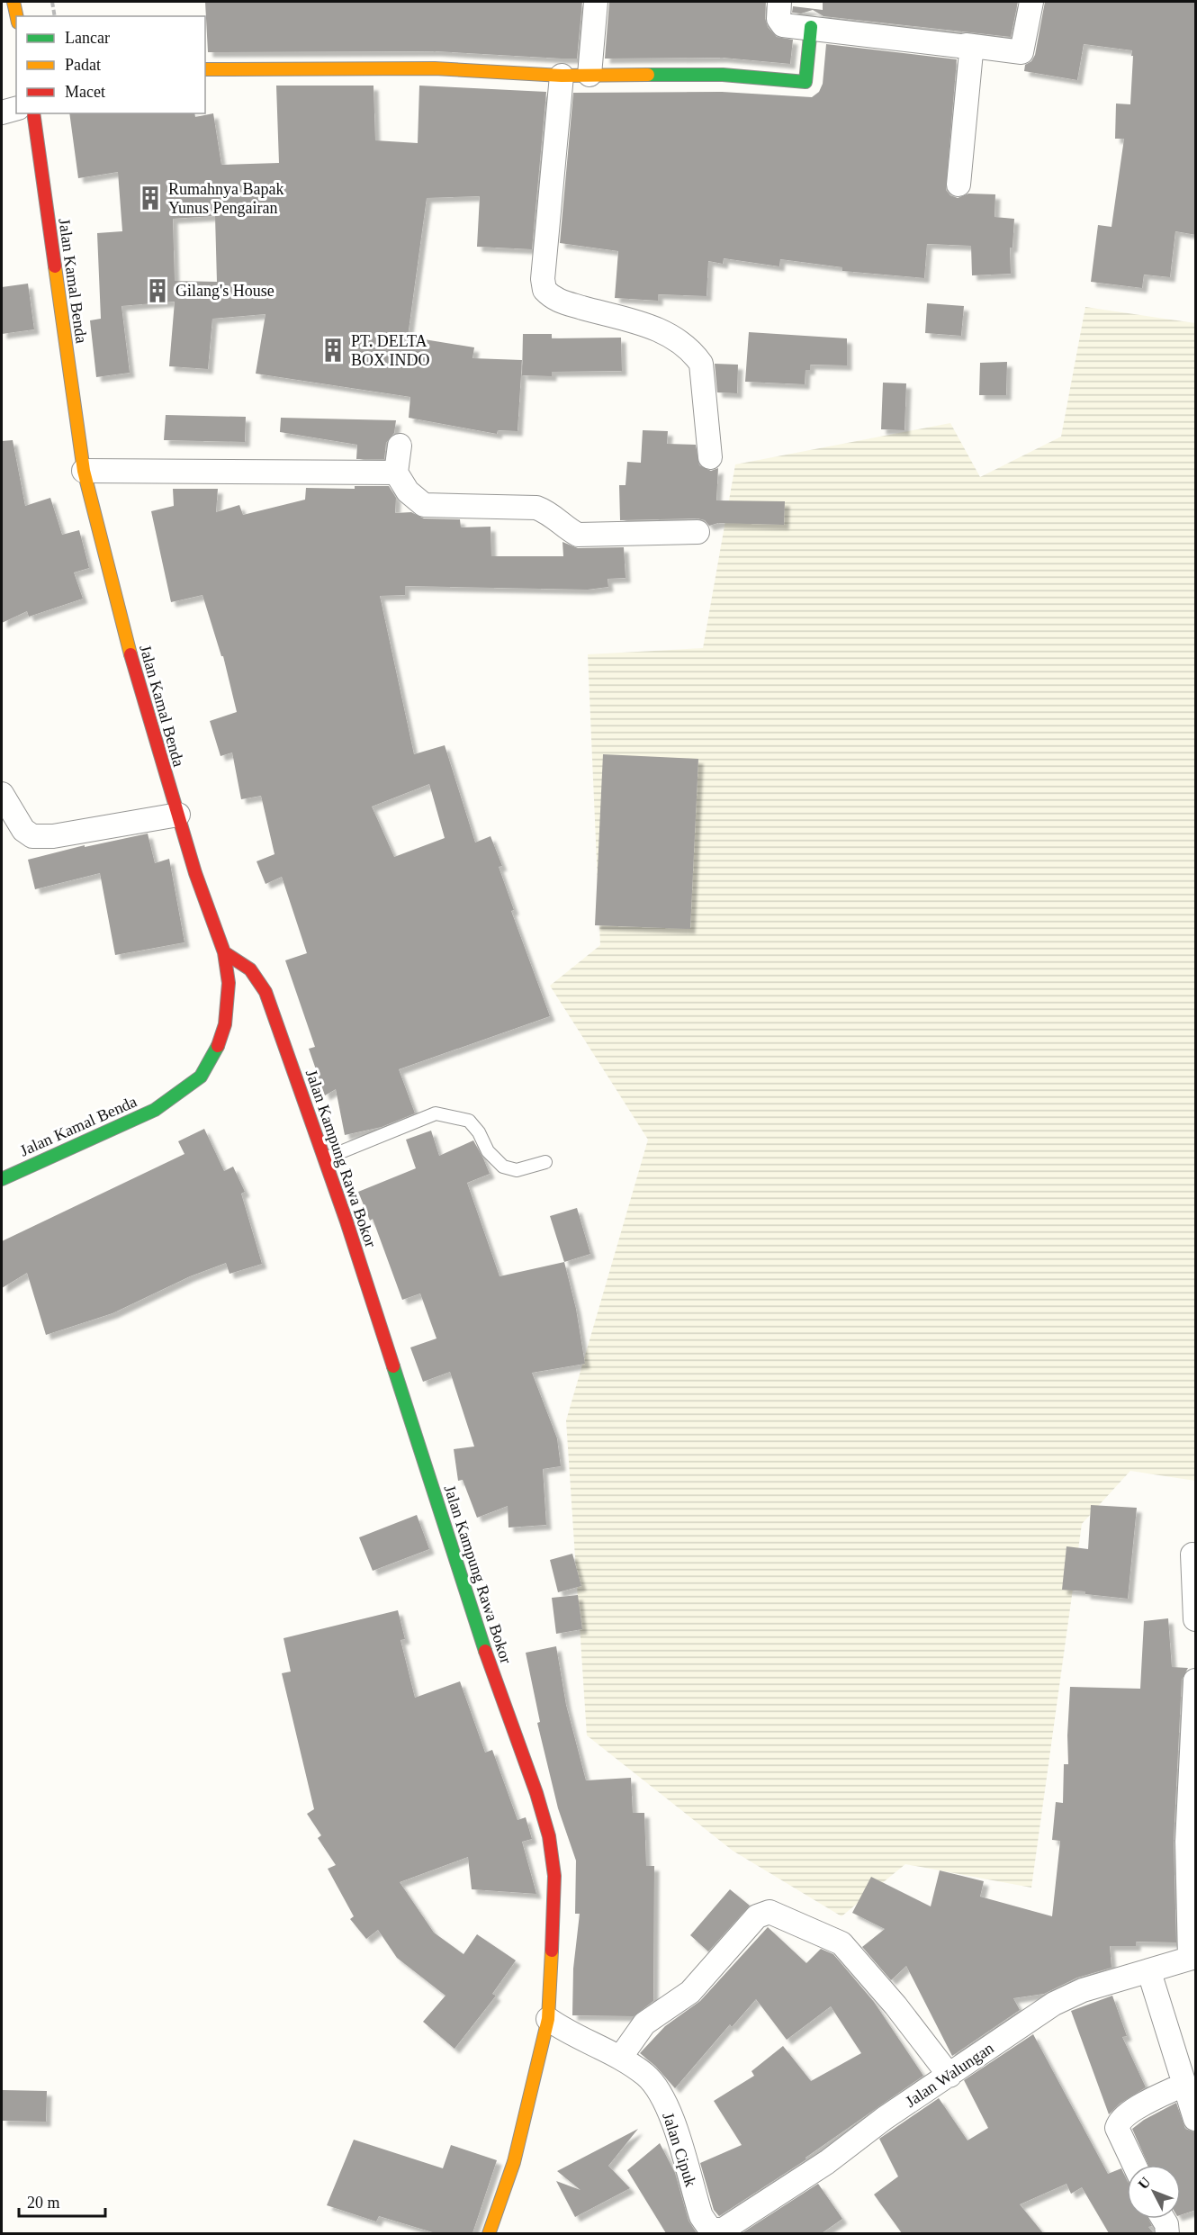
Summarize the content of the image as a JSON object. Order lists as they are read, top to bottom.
{
  "streets": {
    "street": [
      "Jalan Kamal Benda",
      "Jalan Kampung Rawa Bokor",
      "Jalan Walungan",
      "Jalan Cipuk"
    ]
  },
  "crossings": [
    ["Jalan Kamal Benda", "Jalan Kampung Rawa Bokor"],
    ["Jalan Kampung Rawa Bokor", "Jalan Cipuk"],
    ["Jalan Walungan", "Jalan Cipuk"]
  ],
  "places": {
    "building": ["Rumahnya Bapak Yunus Pengairan", "Gilang's House", "PT. DELTA BOX INDO"]
  },
  "legend": ["Lancar", "Padat", "Macet"],
  "scale_bar": "20 m",
  "north": "top left"
}
